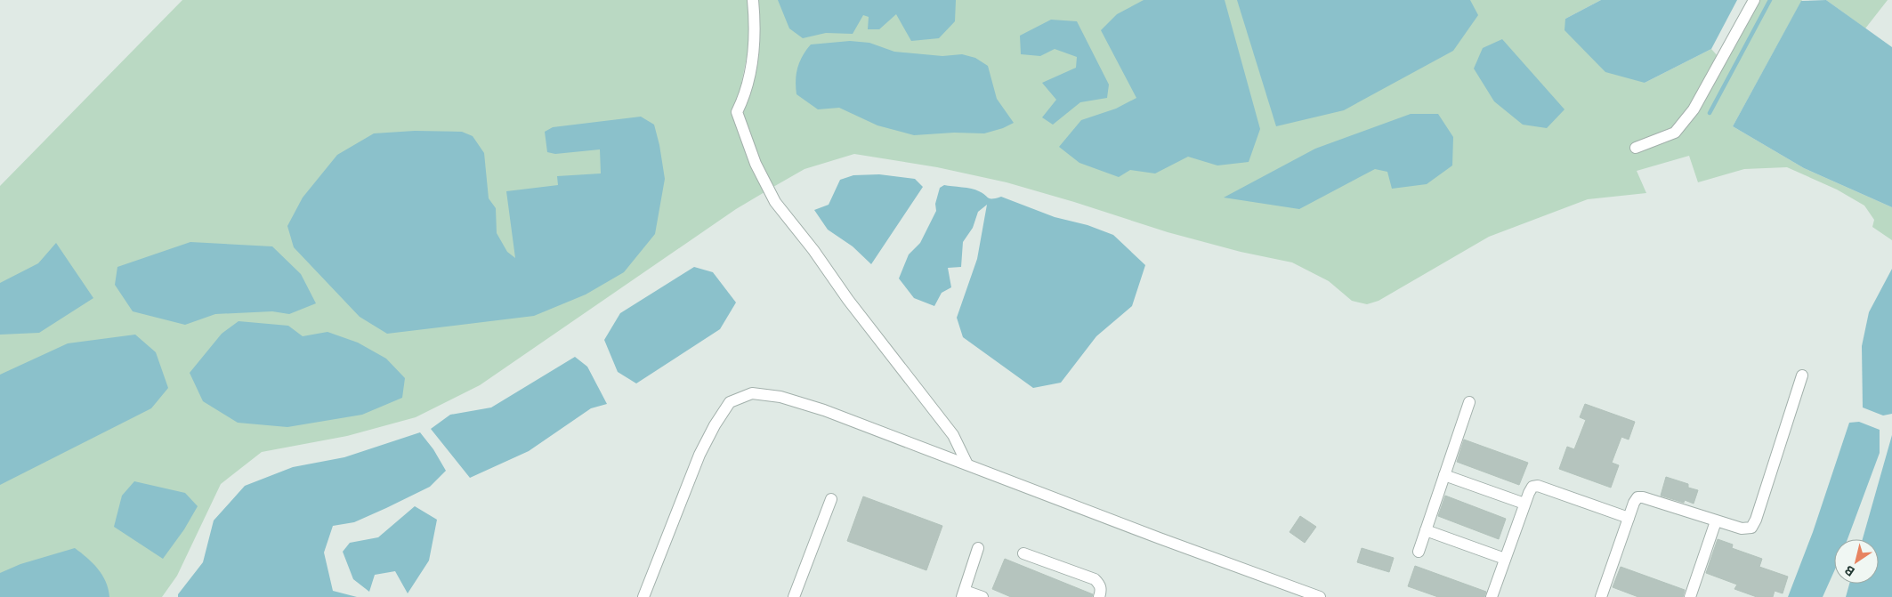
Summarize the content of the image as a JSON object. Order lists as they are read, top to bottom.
{
  "north": "bottom left"
}
